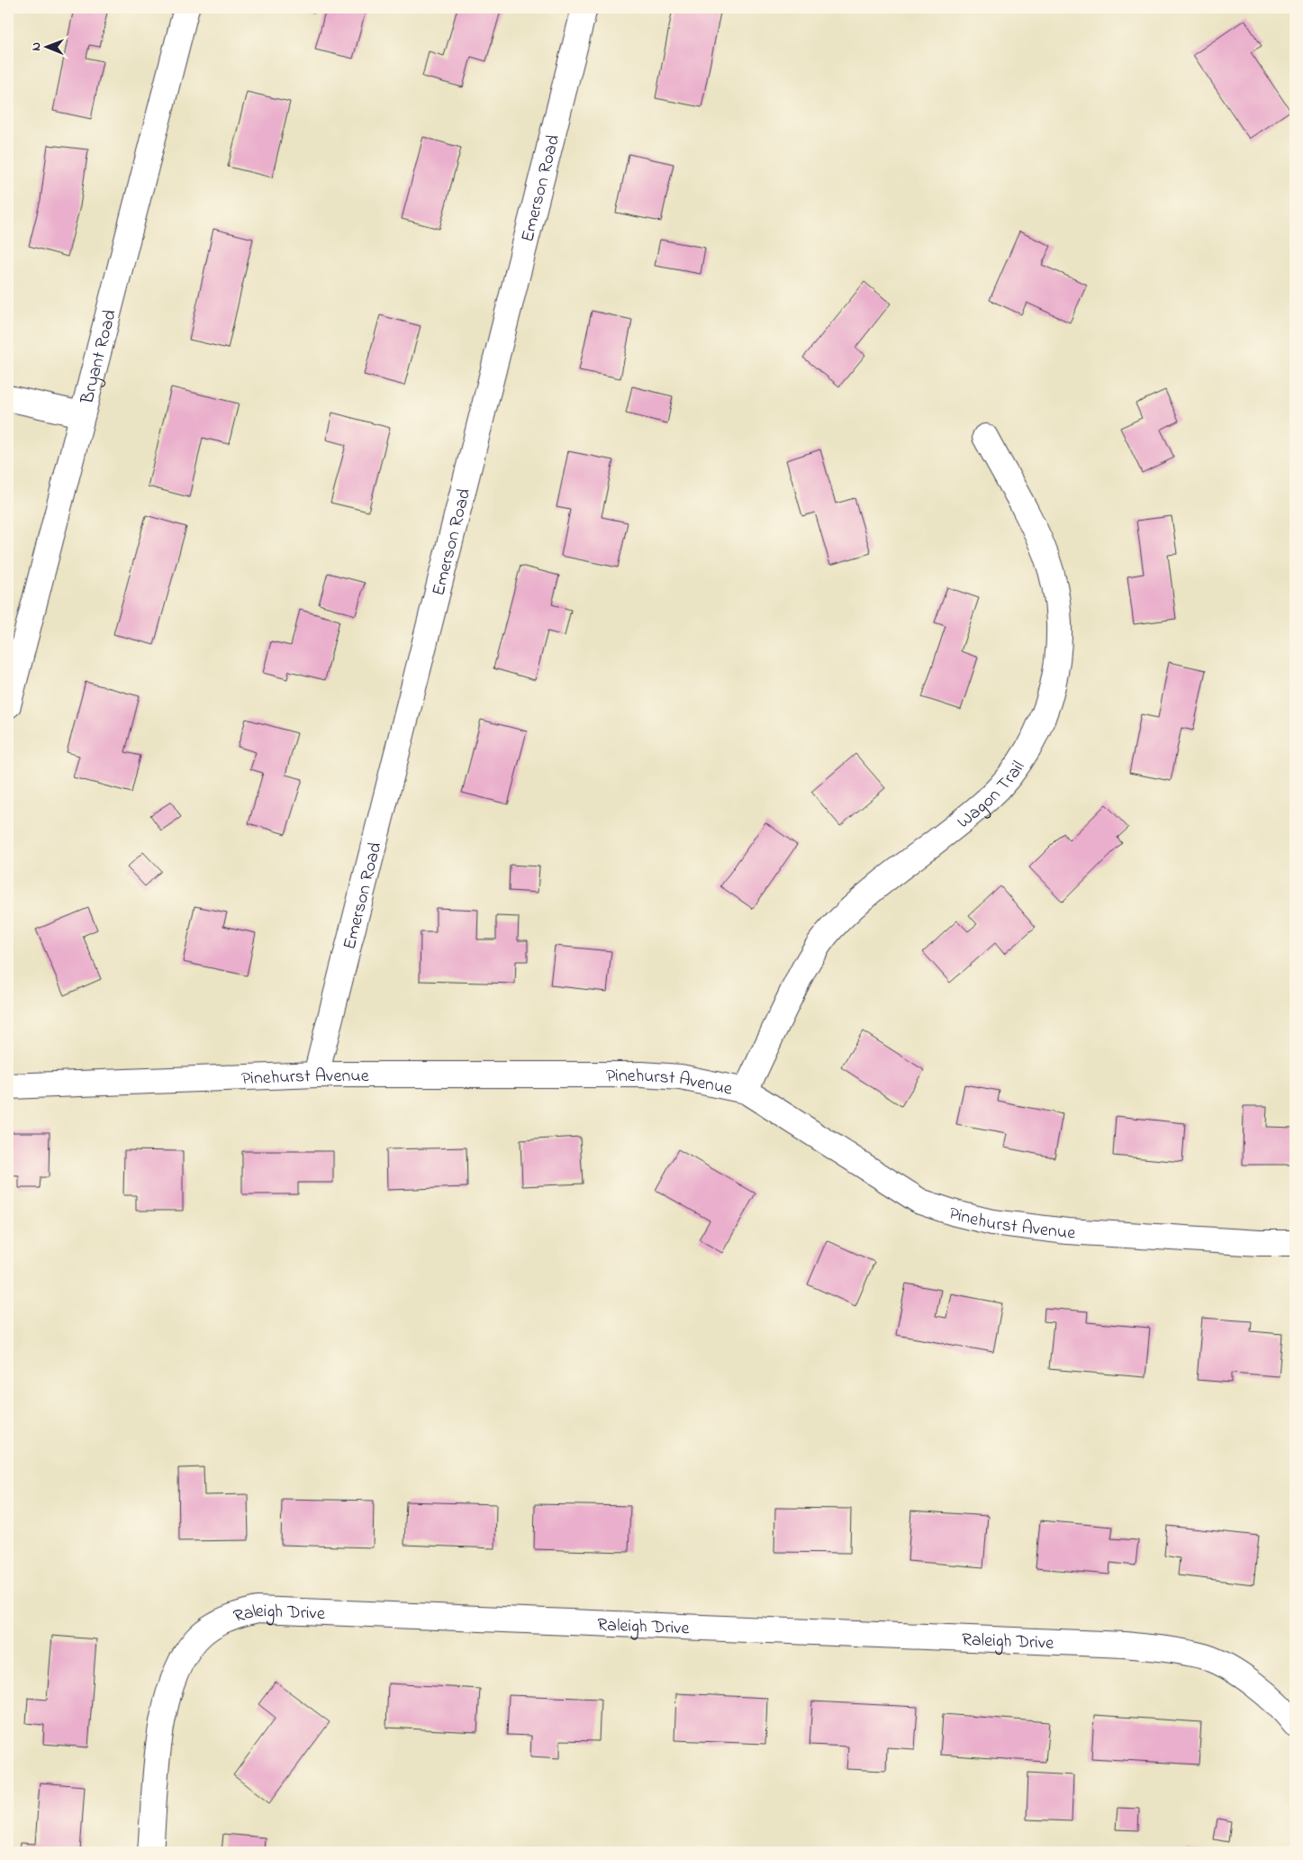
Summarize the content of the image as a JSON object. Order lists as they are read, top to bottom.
{
  "streets": {
    "street": [
      "Emerson Road",
      "Bryant Road",
      "Wagon Trail",
      "Pinehurst Avenue",
      "Raleigh Drive"
    ]
  },
  "crossings": [
    ["Emerson Road", "Pinehurst Avenue"],
    ["Wagon Trail", "Pinehurst Avenue"]
  ],
  "north": "left"
}
